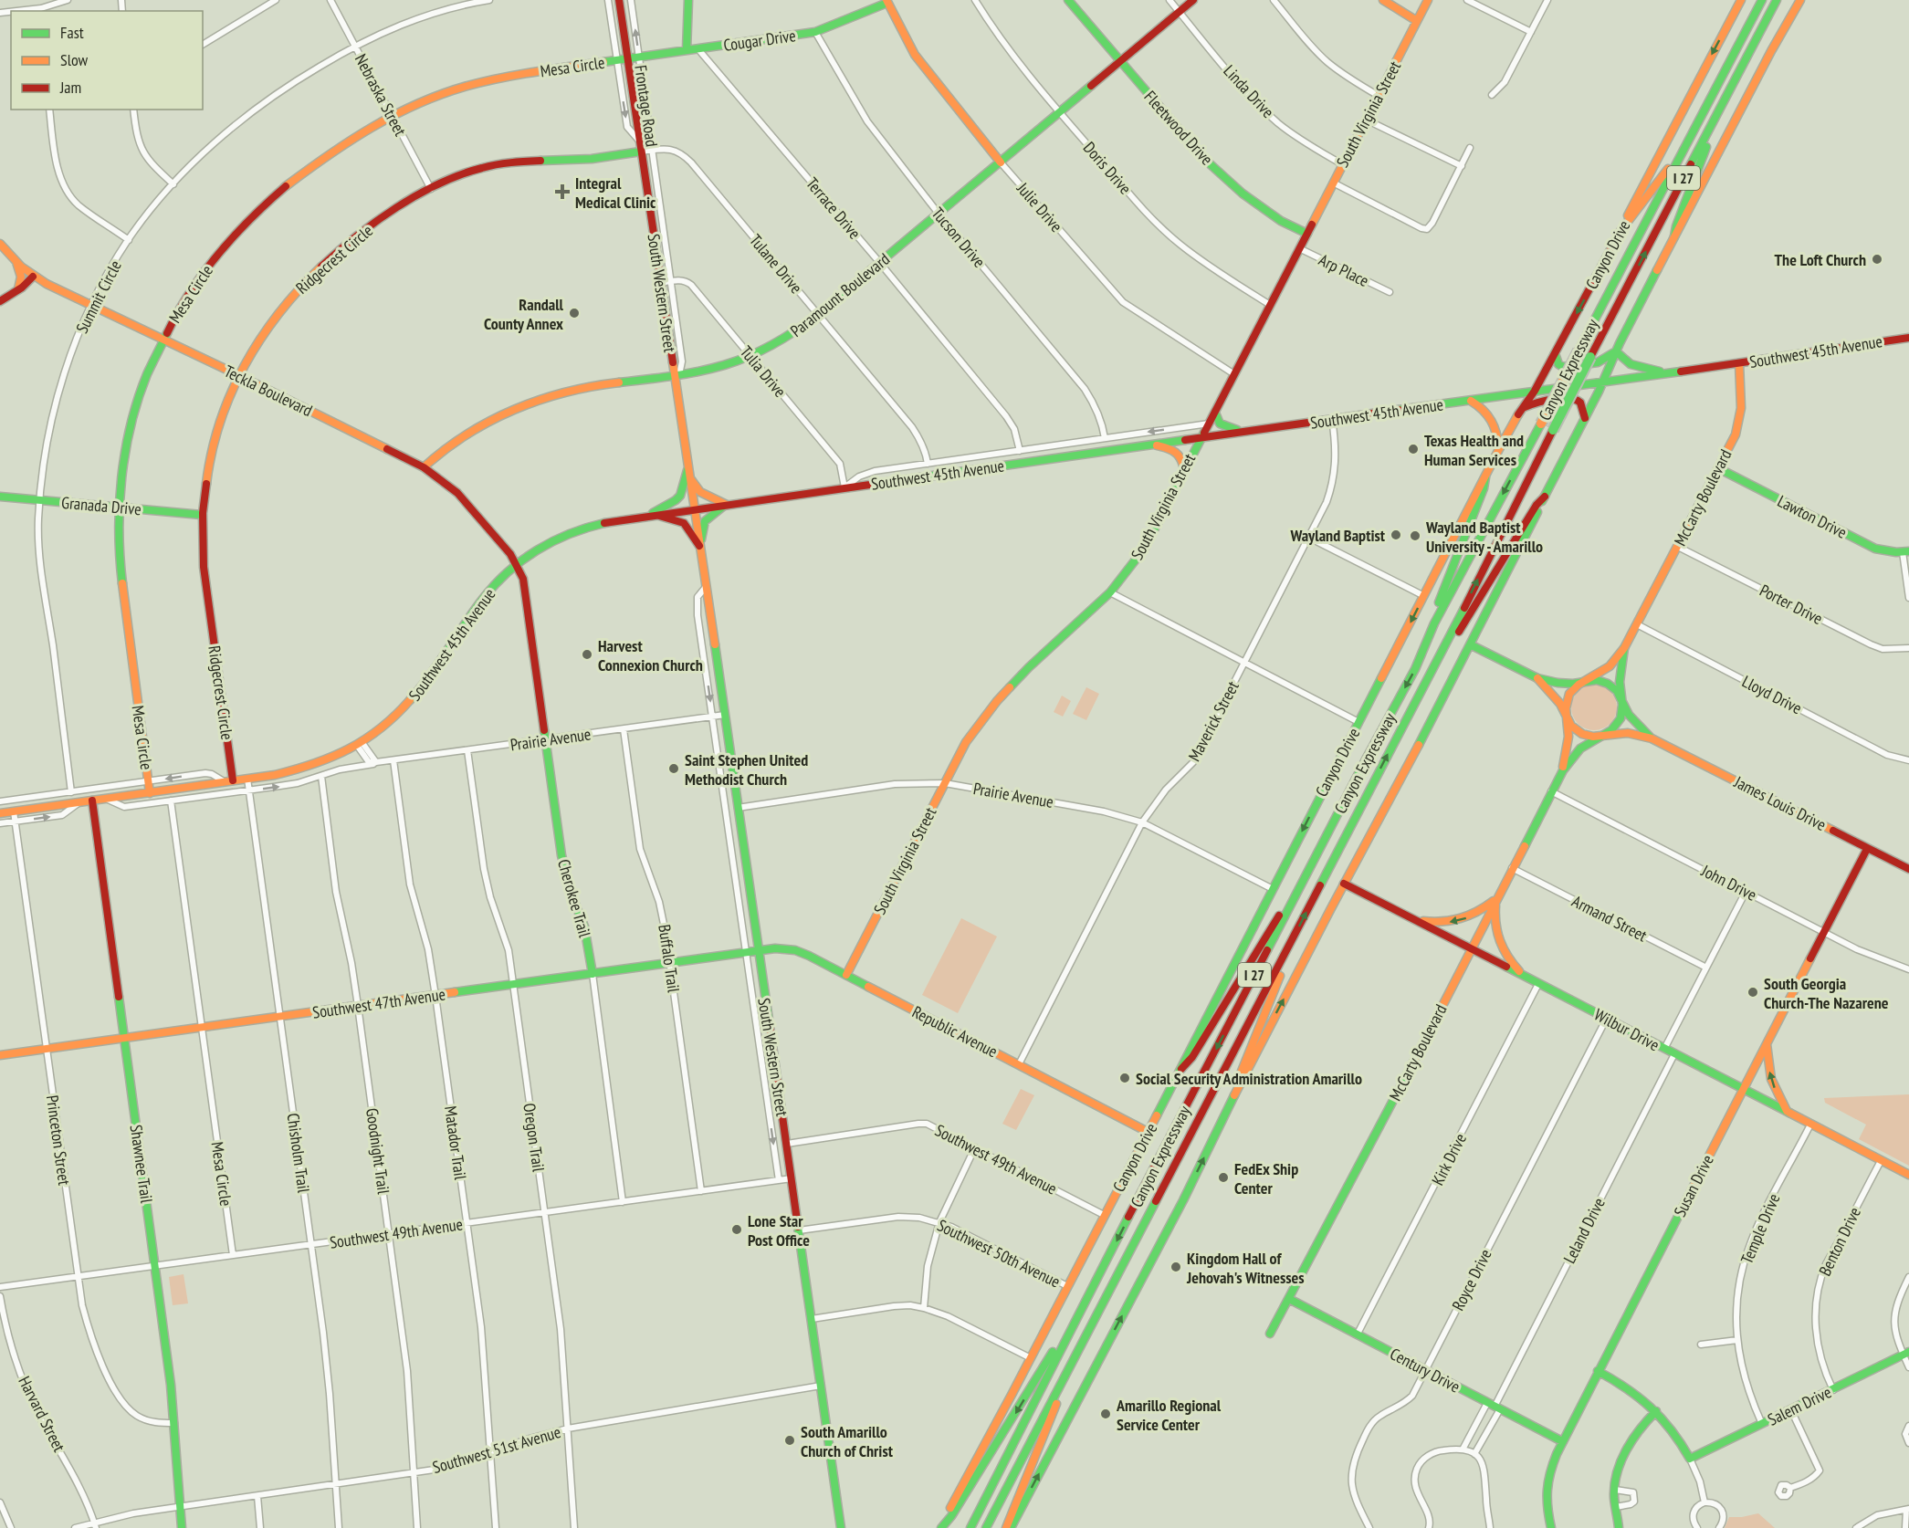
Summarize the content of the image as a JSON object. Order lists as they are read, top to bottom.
{
  "streets": {
    "main road": [
      "Cougar Drive",
      "Mesa Circle",
      "South Virginia Street",
      "Fleetwood Drive",
      "I 27",
      "Julie Drive",
      "Canyon Drive",
      "Ridgecrest Circle",
      "South Western Street",
      "Paramount Boulevard",
      "Southwest 45th Avenue",
      "Canyon Expressway",
      "Teckla Boulevard",
      "McCarty Boulevard",
      "Granada Drive",
      "Lawton Drive",
      "James Louis Drive",
      "Cherokee Trail",
      "Southwest 47th Avenue",
      "Wilbur Drive",
      "Republic Avenue",
      "Shawnee Trail",
      "Susan Drive",
      "Century Drive",
      "Salem Drive"
    ],
    "street": [
      "Linda Drive",
      "Nebraska Street",
      "Frontage Road",
      "Doris Drive",
      "Terrace Drive",
      "Tucson Drive",
      "Tulane Drive",
      "Arp Place",
      "Summit Circle",
      "Tulia Drive",
      "Porter Drive",
      "Lloyd Drive",
      "Maverick Street",
      "Prairie Avenue",
      "John Drive",
      "Armand Street",
      "Buffalo Trail",
      "Oregon Trail",
      "Princeton Street",
      "Matador Trail",
      "Goodnight Trail",
      "Chisholm Trail",
      "Southwest 49th Avenue",
      "Kirk Drive",
      "Temple Drive",
      "Leland Drive",
      "Benton Drive",
      "Southwest 50th Avenue",
      "Royce Drive",
      "Harvard Street",
      "Southwest 51st Avenue"
    ]
  },
  "crossings": [
    ["Cougar Drive", "Mesa Circle"],
    ["Cougar Drive", "Frontage Road"],
    ["Cougar Drive", "Julie Drive"],
    ["Cougar Drive", "Terrace Drive"],
    ["Cougar Drive", "Tucson Drive"],
    ["Cougar Drive", "South Western Street"],
    ["Mesa Circle", "Nebraska Street"],
    ["Mesa Circle", "South Western Street"],
    ["Mesa Circle", "Southwest 45th Avenue"],
    ["Mesa Circle", "Teckla Boulevard"],
    ["Mesa Circle", "Granada Drive"],
    ["Mesa Circle", "Southwest 47th Avenue"],
    ["Mesa Circle", "Southwest 49th Avenue"],
    ["Linda Drive", "South Virginia Street"],
    ["Linda Drive", "Paramount Boulevard"],
    ["Nebraska Street", "Ridgecrest Circle"],
    ["Nebraska Street", "Summit Circle"],
    ["Frontage Road", "Tulane Drive"],
    ["Frontage Road", "South Western Street"],
    ["Frontage Road", "Paramount Boulevard"],
    ["Frontage Road", "Tulia Drive"],
    ["South Virginia Street", "Fleetwood Drive"],
    ["South Virginia Street", "Doris Drive"],
    ["South Virginia Street", "Julie Drive"],
    ["South Virginia Street", "Arp Place"],
    ["South Virginia Street", "Southwest 45th Avenue"],
    ["South Virginia Street", "Prairie Avenue"],
    ["South Virginia Street", "Republic Avenue"],
    ["Fleetwood Drive", "Paramount Boulevard"],
    ["Doris Drive", "Paramount Boulevard"],
    ["Julie Drive", "Paramount Boulevard"],
    ["Terrace Drive", "Paramount Boulevard"],
    ["Terrace Drive", "Southwest 45th Avenue"],
    ["Tucson Drive", "Paramount Boulevard"],
    ["Tucson Drive", "Southwest 45th Avenue"],
    ["Canyon Drive", "Southwest 45th Avenue"],
    ["Canyon Drive", "Prairie Avenue"],
    ["Canyon Drive", "Republic Avenue"],
    ["Canyon Drive", "Southwest 49th Avenue"],
    ["Canyon Drive", "Southwest 50th Avenue"],
    ["Ridgecrest Circle", "Tulane Drive"],
    ["Ridgecrest Circle", "South Western Street"],
    ["Ridgecrest Circle", "Southwest 45th Avenue"],
    ["Ridgecrest Circle", "Teckla Boulevard"],
    ["Ridgecrest Circle", "Granada Drive"],
    ["Tulane Drive", "South Western Street"],
    ["Tulane Drive", "Paramount Boulevard"],
    ["Tulane Drive", "Southwest 45th Avenue"],
    ["South Western Street", "Paramount Boulevard"],
    ["South Western Street", "Southwest 45th Avenue"],
    ["South Western Street", "Tulia Drive"],
    ["South Western Street", "Prairie Avenue"],
    ["South Western Street", "Southwest 47th Avenue"],
    ["South Western Street", "Republic Avenue"],
    ["South Western Street", "Southwest 49th Avenue"],
    ["South Western Street", "Southwest 50th Avenue"],
    ["South Western Street", "Southwest 51st Avenue"],
    ["Paramount Boulevard", "Tulia Drive"],
    ["Paramount Boulevard", "Teckla Boulevard"],
    ["Summit Circle", "Southwest 45th Avenue"],
    ["Summit Circle", "Teckla Boulevard"],
    ["Summit Circle", "Granada Drive"],
    ["Southwest 45th Avenue", "Tulia Drive"],
    ["Southwest 45th Avenue", "Teckla Boulevard"],
    ["Southwest 45th Avenue", "McCarty Boulevard"],
    ["Southwest 45th Avenue", "Maverick Street"],
    ["Southwest 45th Avenue", "Prairie Avenue"],
    ["Southwest 45th Avenue", "Cherokee Trail"],
    ["Southwest 45th Avenue", "Princeton Street"],
    ["Southwest 45th Avenue", "Goodnight Trail"],
    ["Southwest 45th Avenue", "Chisholm Trail"],
    ["Southwest 45th Avenue", "Shawnee Trail"],
    ["Teckla Boulevard", "Cherokee Trail"],
    ["McCarty Boulevard", "Lawton Drive"],
    ["McCarty Boulevard", "Porter Drive"],
    ["McCarty Boulevard", "Lloyd Drive"],
    ["McCarty Boulevard", "James Louis Drive"],
    ["McCarty Boulevard", "John Drive"],
    ["McCarty Boulevard", "Armand Street"],
    ["McCarty Boulevard", "Wilbur Drive"],
    ["McCarty Boulevard", "Century Drive"],
    ["Maverick Street", "Prairie Avenue"],
    ["Maverick Street", "Republic Avenue"],
    ["Prairie Avenue", "Cherokee Trail"],
    ["Prairie Avenue", "Buffalo Trail"],
    ["Prairie Avenue", "Oregon Trail"],
    ["Prairie Avenue", "Matador Trail"],
    ["James Louis Drive", "Susan Drive"],
    ["John Drive", "Susan Drive"],
    ["Cherokee Trail", "Southwest 47th Avenue"],
    ["Cherokee Trail", "Southwest 49th Avenue"],
    ["Buffalo Trail", "Southwest 47th Avenue"],
    ["Buffalo Trail", "Southwest 49th Avenue"],
    ["Southwest 47th Avenue", "Republic Avenue"],
    ["Southwest 47th Avenue", "Oregon Trail"],
    ["Southwest 47th Avenue", "Princeton Street"],
    ["Southwest 47th Avenue", "Matador Trail"],
    ["Southwest 47th Avenue", "Goodnight Trail"],
    ["Southwest 47th Avenue", "Chisholm Trail"],
    ["Southwest 47th Avenue", "Shawnee Trail"],
    ["Wilbur Drive", "Kirk Drive"],
    ["Wilbur Drive", "Susan Drive"],
    ["Wilbur Drive", "Temple Drive"],
    ["Wilbur Drive", "Leland Drive"],
    ["Wilbur Drive", "Benton Drive"],
    ["Wilbur Drive", "Royce Drive"],
    ["Oregon Trail", "Southwest 49th Avenue"],
    ["Oregon Trail", "Southwest 51st Avenue"],
    ["Princeton Street", "Southwest 49th Avenue"],
    ["Princeton Street", "Shawnee Trail"],
    ["Matador Trail", "Southwest 49th Avenue"],
    ["Matador Trail", "Southwest 51st Avenue"],
    ["Goodnight Trail", "Southwest 49th Avenue"],
    ["Goodnight Trail", "Southwest 51st Avenue"],
    ["Chisholm Trail", "Southwest 49th Avenue"],
    ["Chisholm Trail", "Southwest 51st Avenue"],
    ["Southwest 49th Avenue", "Shawnee Trail"],
    ["Kirk Drive", "Century Drive"],
    ["Shawnee Trail", "Southwest 51st Avenue"],
    ["Susan Drive", "Century Drive"],
    ["Temple Drive", "Salem Drive"],
    ["Leland Drive", "Century Drive"],
    ["Benton Drive", "Salem Drive"],
    ["Royce Drive", "Century Drive"],
    ["Harvard Street", "Southwest 51st Avenue"]
  ],
  "places": {
    "health": ["Integral Medical Clinic"],
    "other": [
      "The Loft Church",
      "Randall County Annex",
      "Texas Health and Human Services",
      "Wayland Baptist",
      "Wayland Baptist University - Amarillo",
      "Harvest Connexion Church",
      "Saint Stephen United Methodist Church",
      "South Georgia Church-The Nazarene",
      "Social Security Administration Amarillo",
      "FedEx Ship Center",
      "Lone Star Post Office",
      "Kingdom Hall of Jehovah's Witnesses",
      "Amarillo Regional Service Center",
      "South Amarillo Church of Christ"
    ]
  },
  "legend": ["Fast", "Slow", "Jam"]
}
